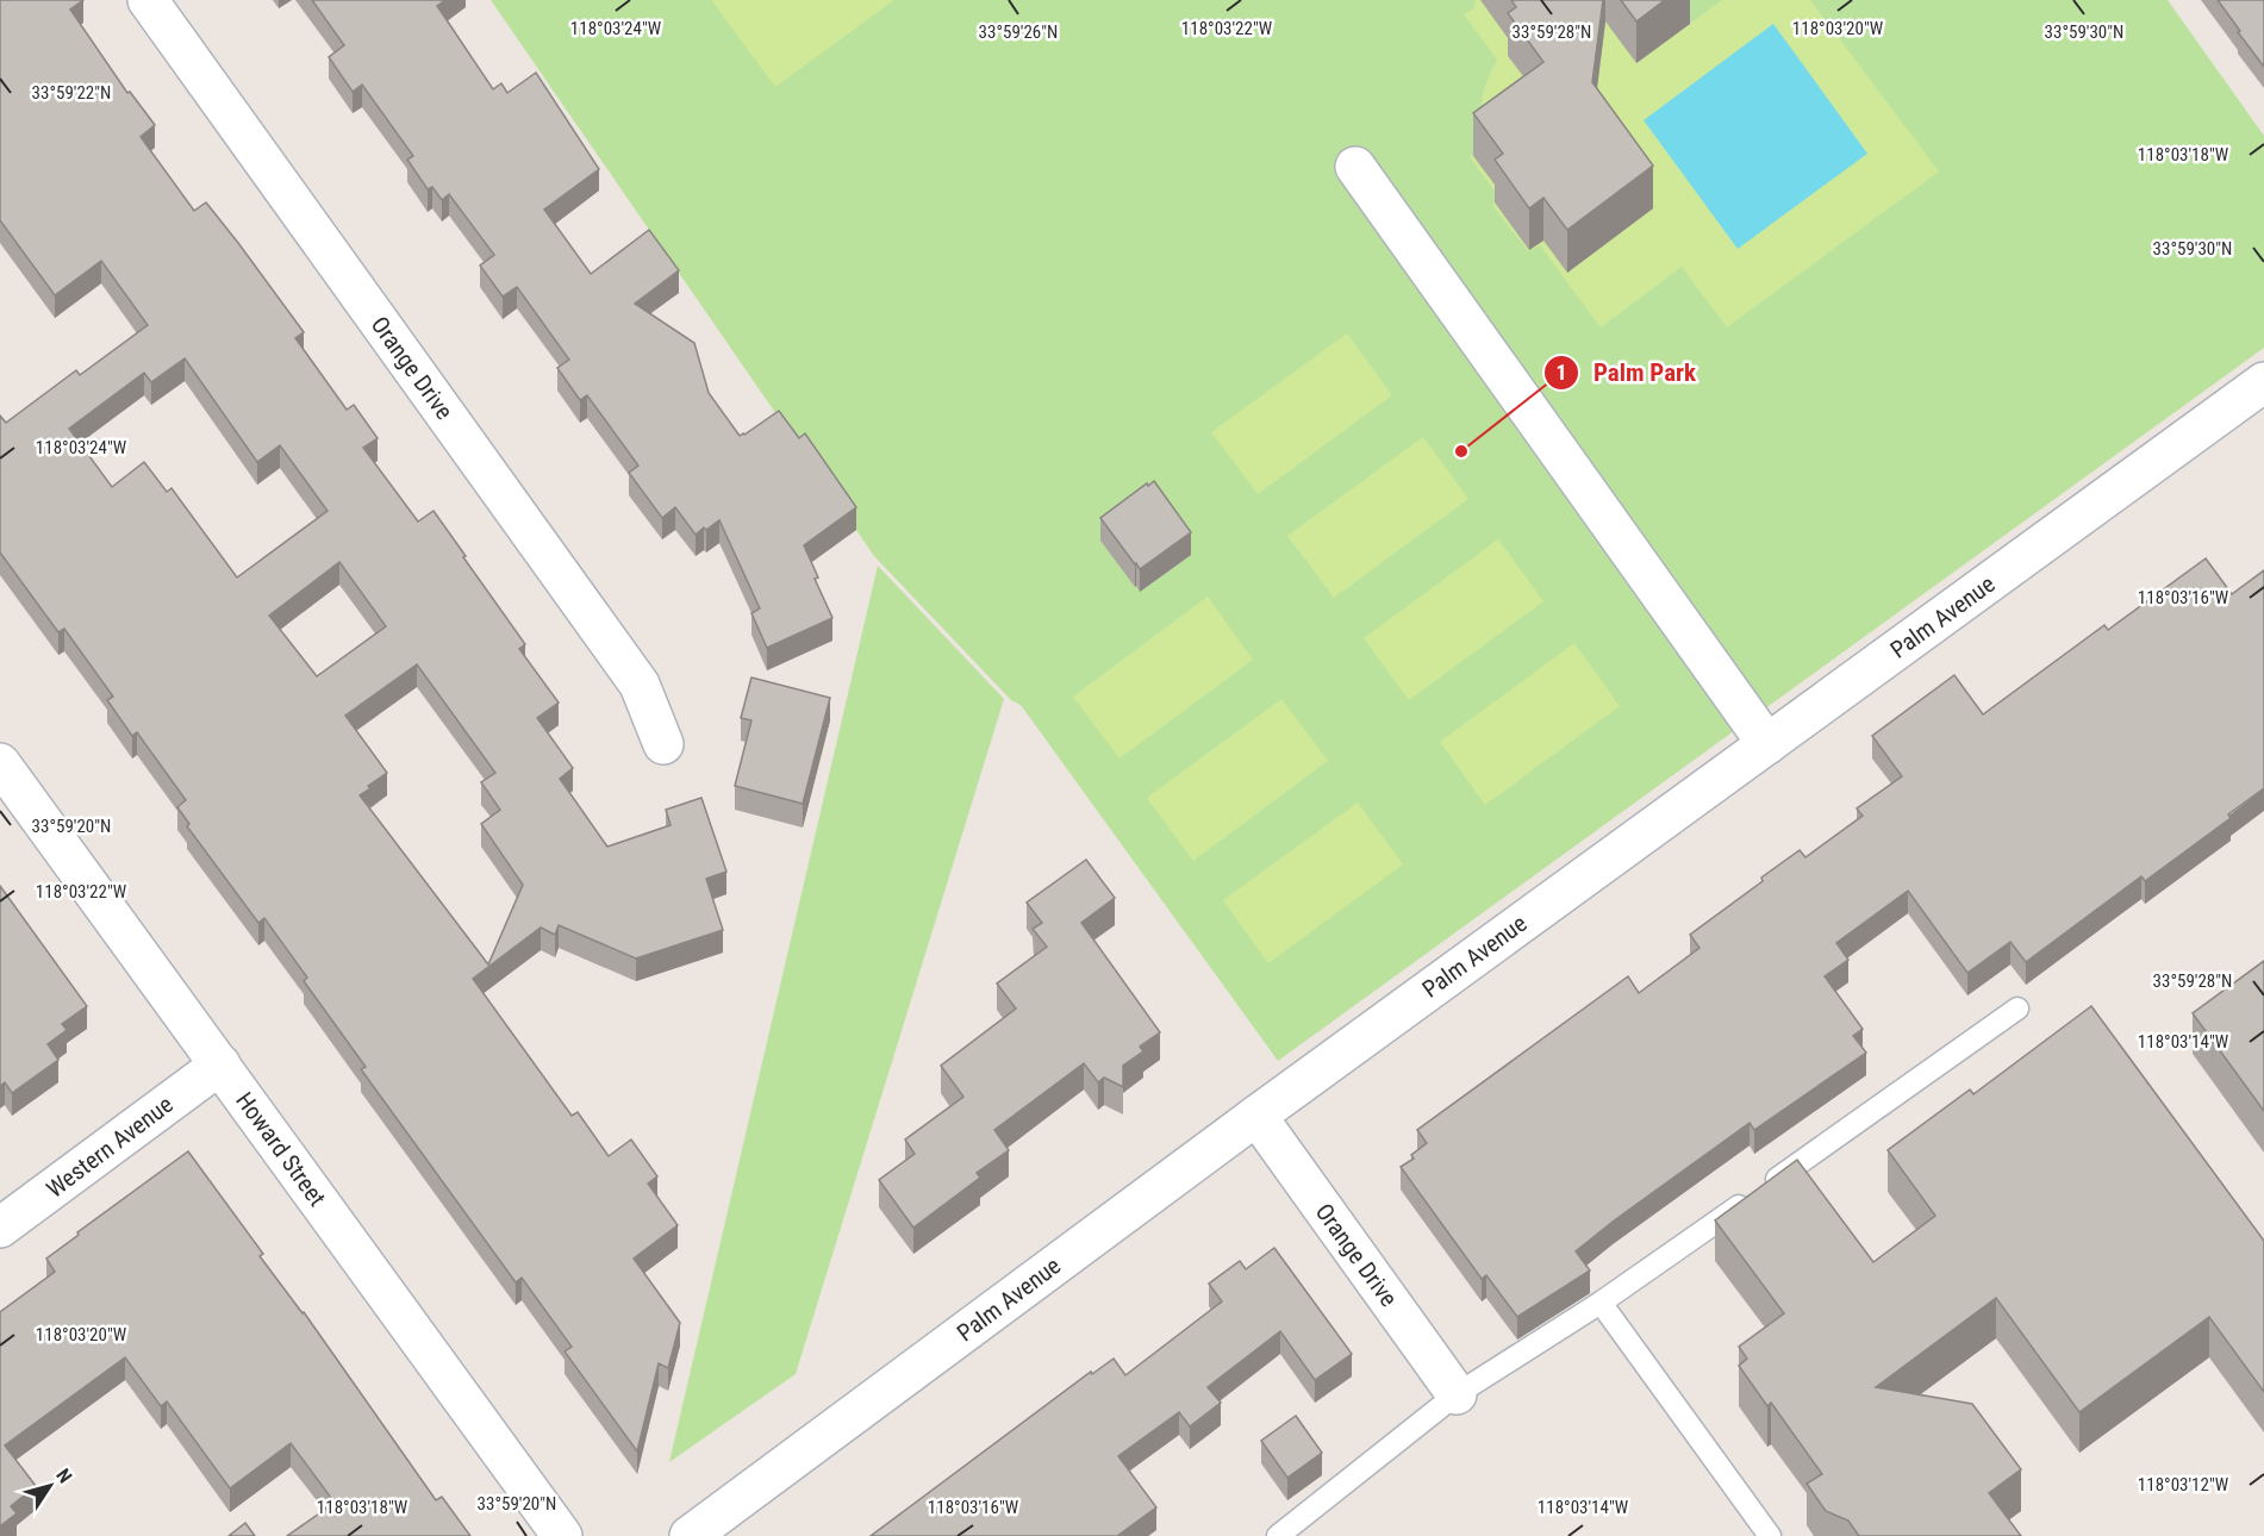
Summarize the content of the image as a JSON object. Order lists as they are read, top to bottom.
{
  "streets": {
    "street": [
      "Orange Drive",
      "Palm Avenue",
      "Western Avenue",
      "Howard Street"
    ]
  },
  "crossings": [
    ["Orange Drive", "Palm Avenue"],
    ["Western Avenue", "Howard Street"]
  ],
  "places": ["Palm Park"],
  "north": "top right",
  "coordinates": [
    "118°03'24\"W",
    "118°03'22\"W",
    "118°03'20\"W",
    "33°59'26\"N",
    "33°59'28\"N",
    "33°59'30\"N",
    "33°59'22\"N",
    "118°03'18\"W",
    "118°03'16\"W",
    "33°59'20\"N",
    "118°03'14\"W",
    "118°03'12\"W"
  ]
}
